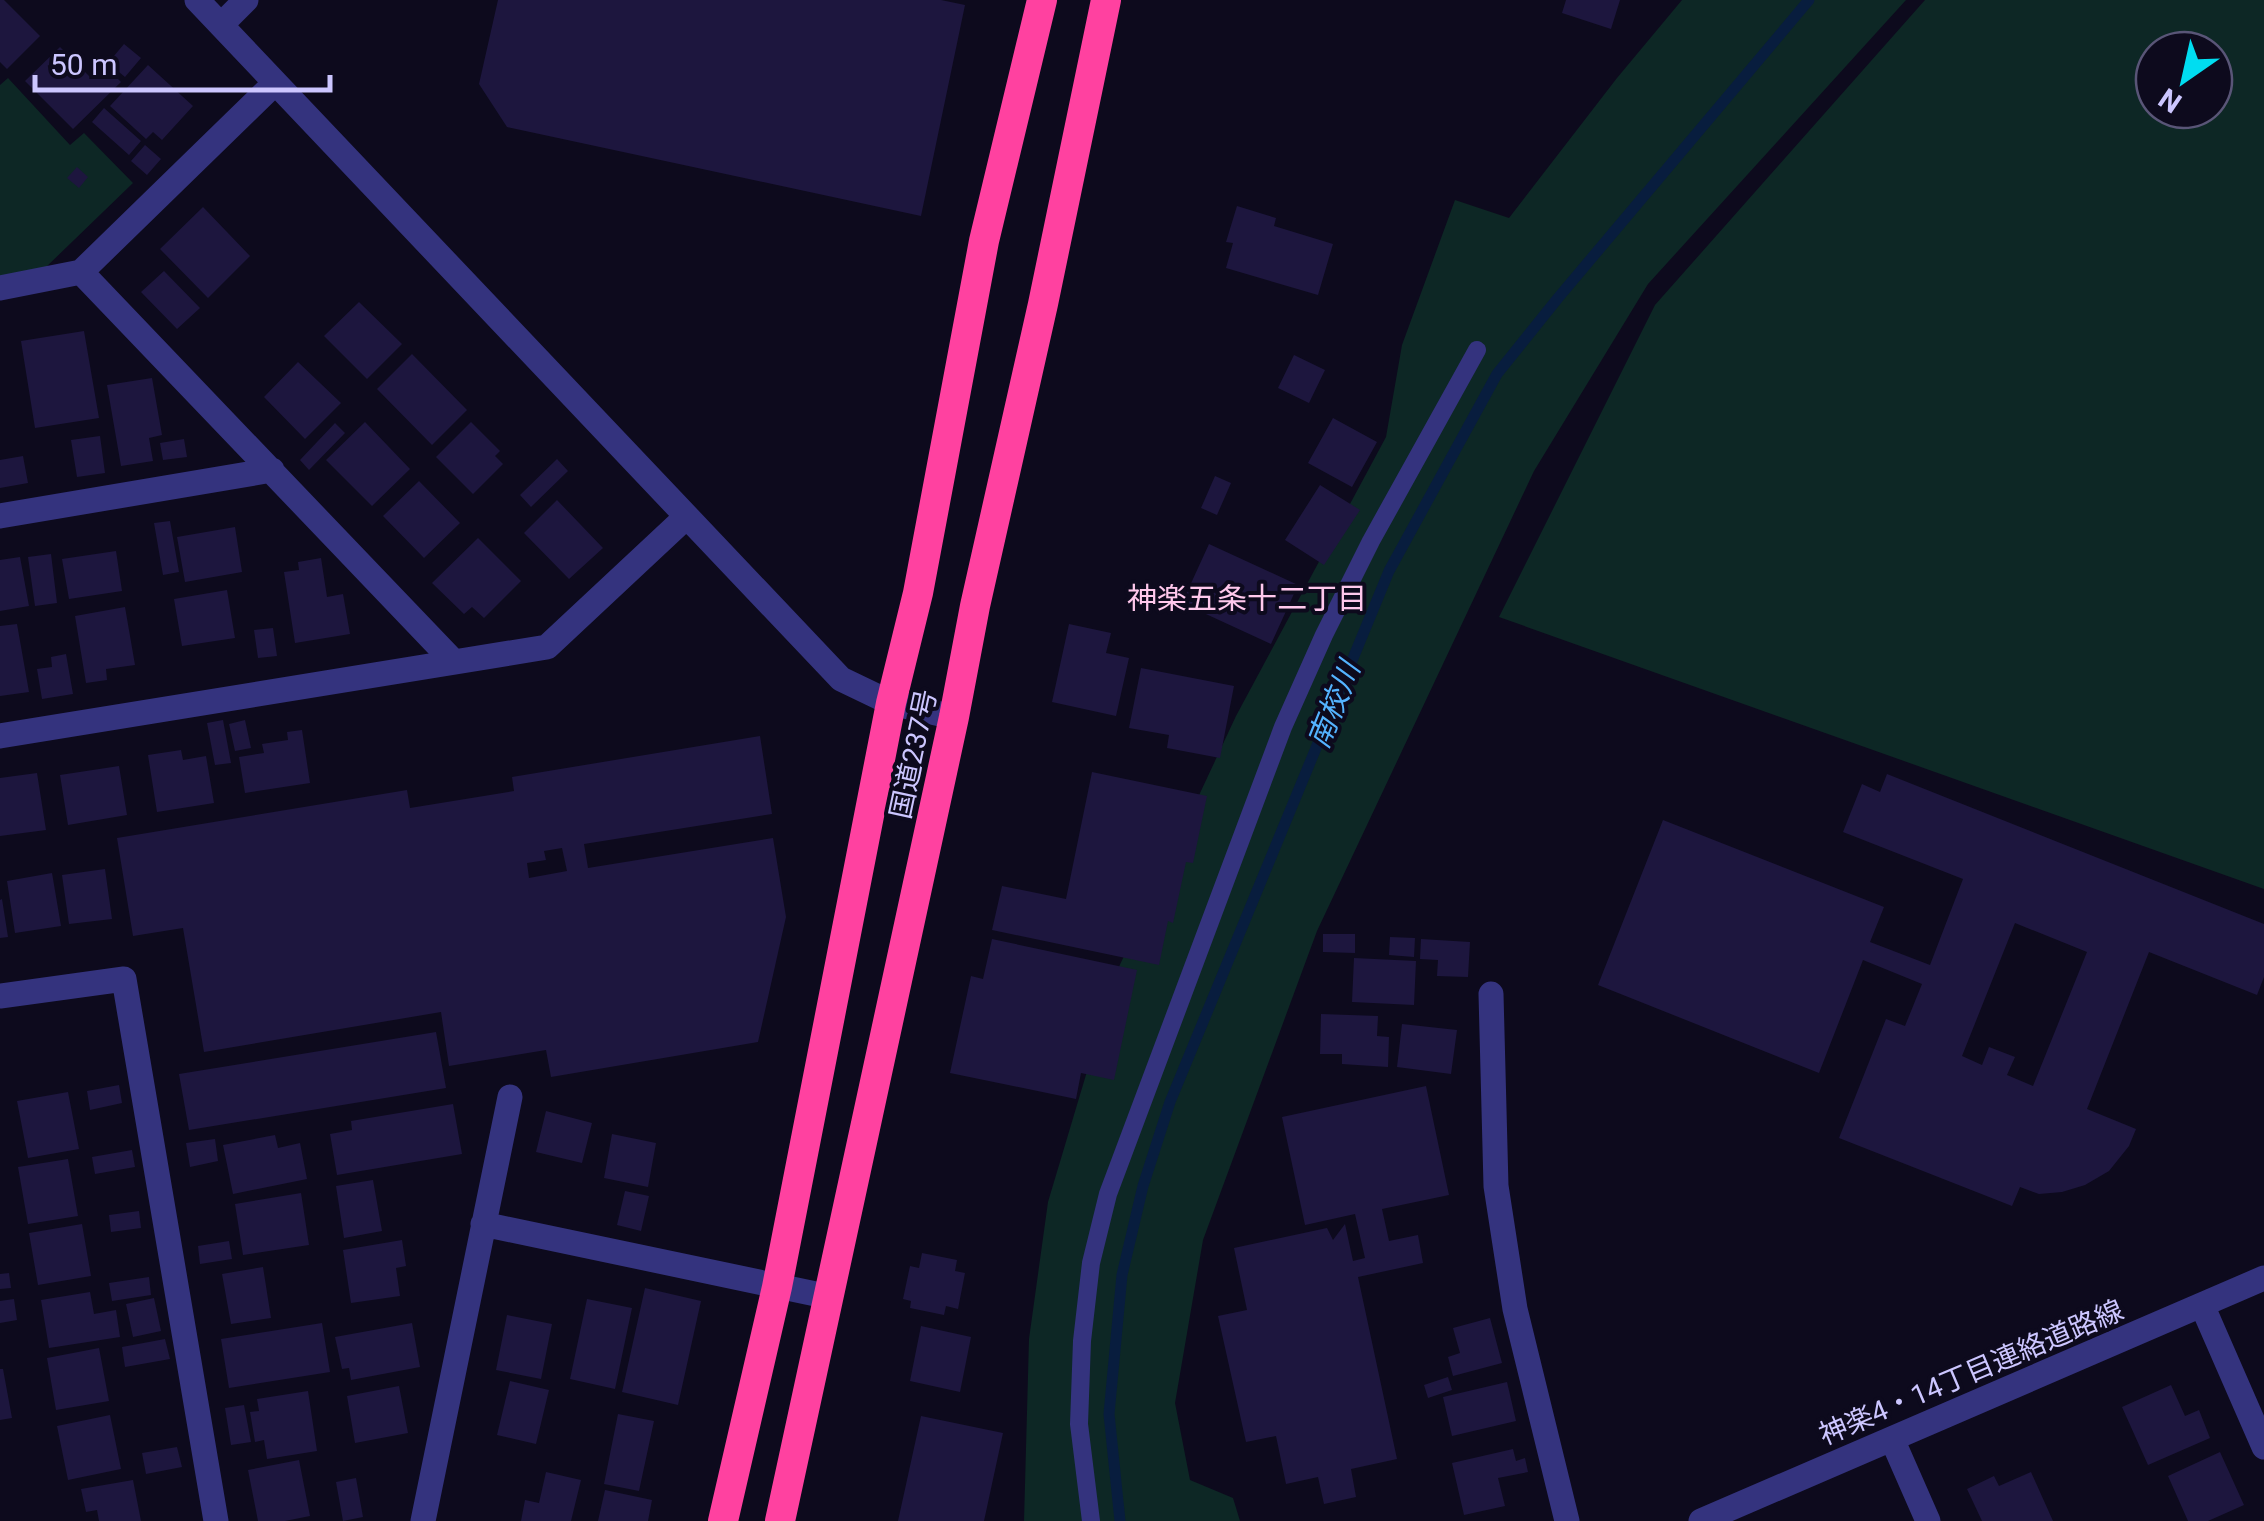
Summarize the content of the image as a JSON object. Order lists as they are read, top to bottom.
{
  "streets": {
    "highway": ["国道237号"],
    "street": ["神楽4・14丁目連絡道路線"]
  },
  "districts": ["神楽五条十二丁目"],
  "water": ["南校川"],
  "scale_bar": "50 m",
  "north": "bottom left"
}
